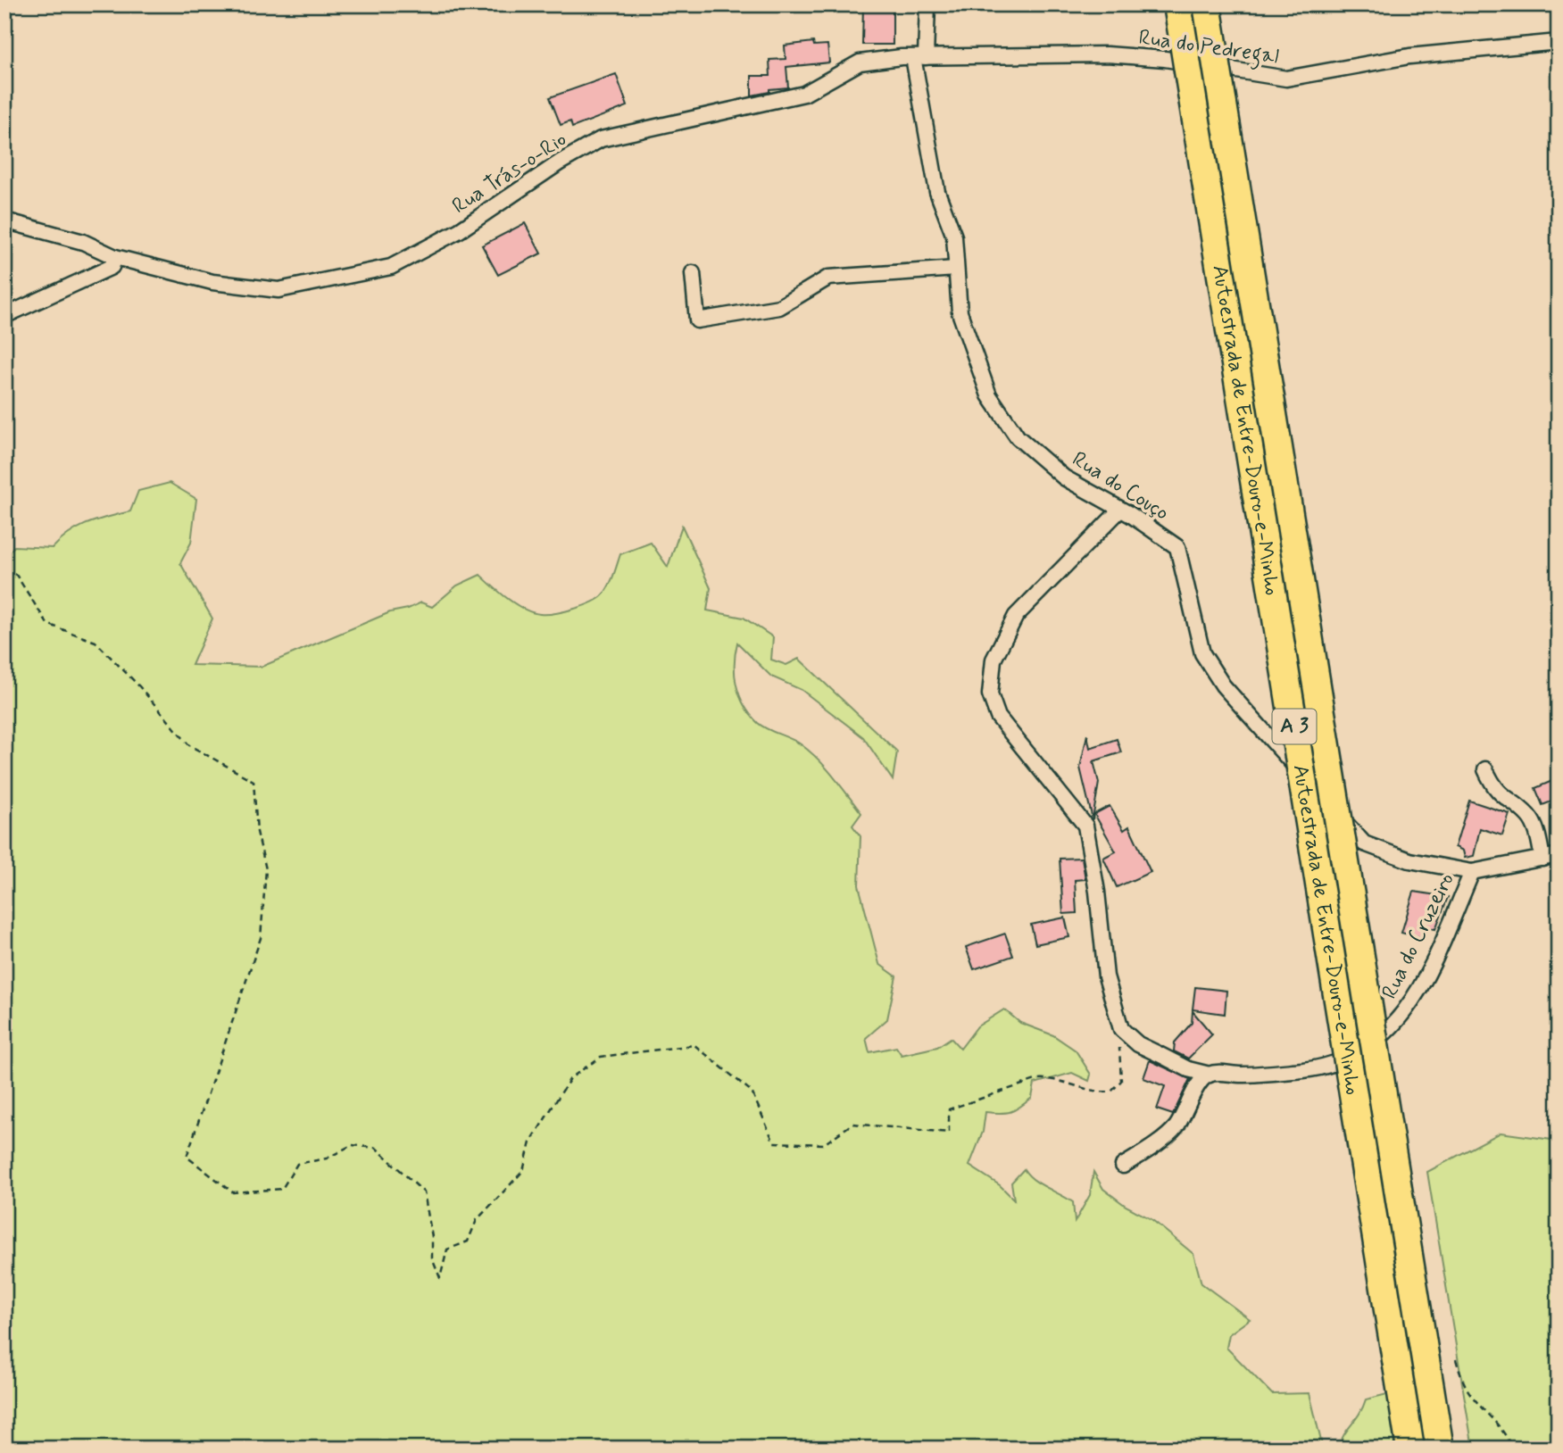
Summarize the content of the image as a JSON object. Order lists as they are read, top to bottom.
{
  "streets": {
    "highway": ["Autoestrada de Entre-Douro-e-Minho", "A 3"],
    "street": [
      "Rua do Pedregal",
      "Rua Trás-o-Rio",
      "Rua do Couço",
      "Rua do Cruzeiro"
    ]
  },
  "crossings": [
    ["Rua do Pedregal", "Rua Trás-o-Rio"],
    ["Rua do Pedregal", "Rua do Couço"],
    ["Rua Trás-o-Rio", "Rua do Couço"],
    ["Rua do Couço", "Rua do Cruzeiro"]
  ]
}
